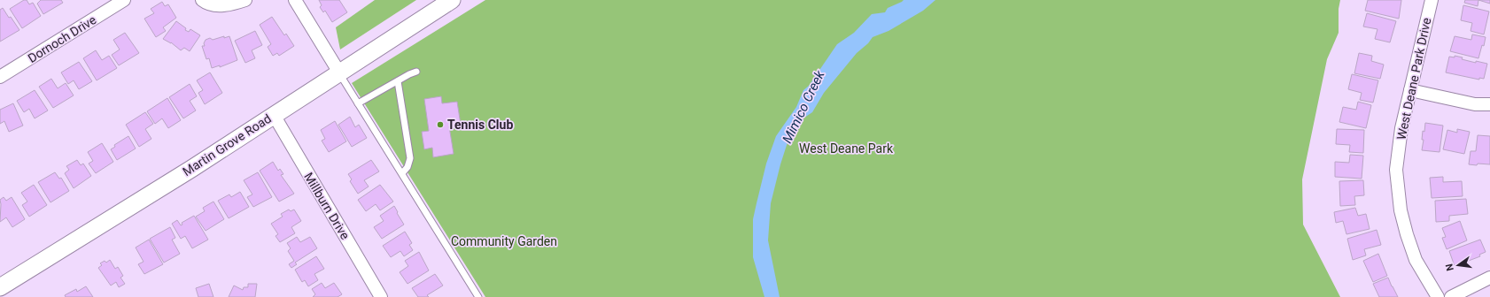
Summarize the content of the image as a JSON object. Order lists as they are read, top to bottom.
{
  "streets": {
    "main road": ["Martin Grove Road"],
    "street": ["Dornoch Drive", "West Deane Park Drive", "Millburn Drive"]
  },
  "crossings": [
    ["Martin Grove Road", "Millburn Drive"]
  ],
  "water": ["Mimico Creek"],
  "parks": ["West Deane Park", "Community Garden"],
  "places": ["Tennis Club"],
  "north": "left"
}
